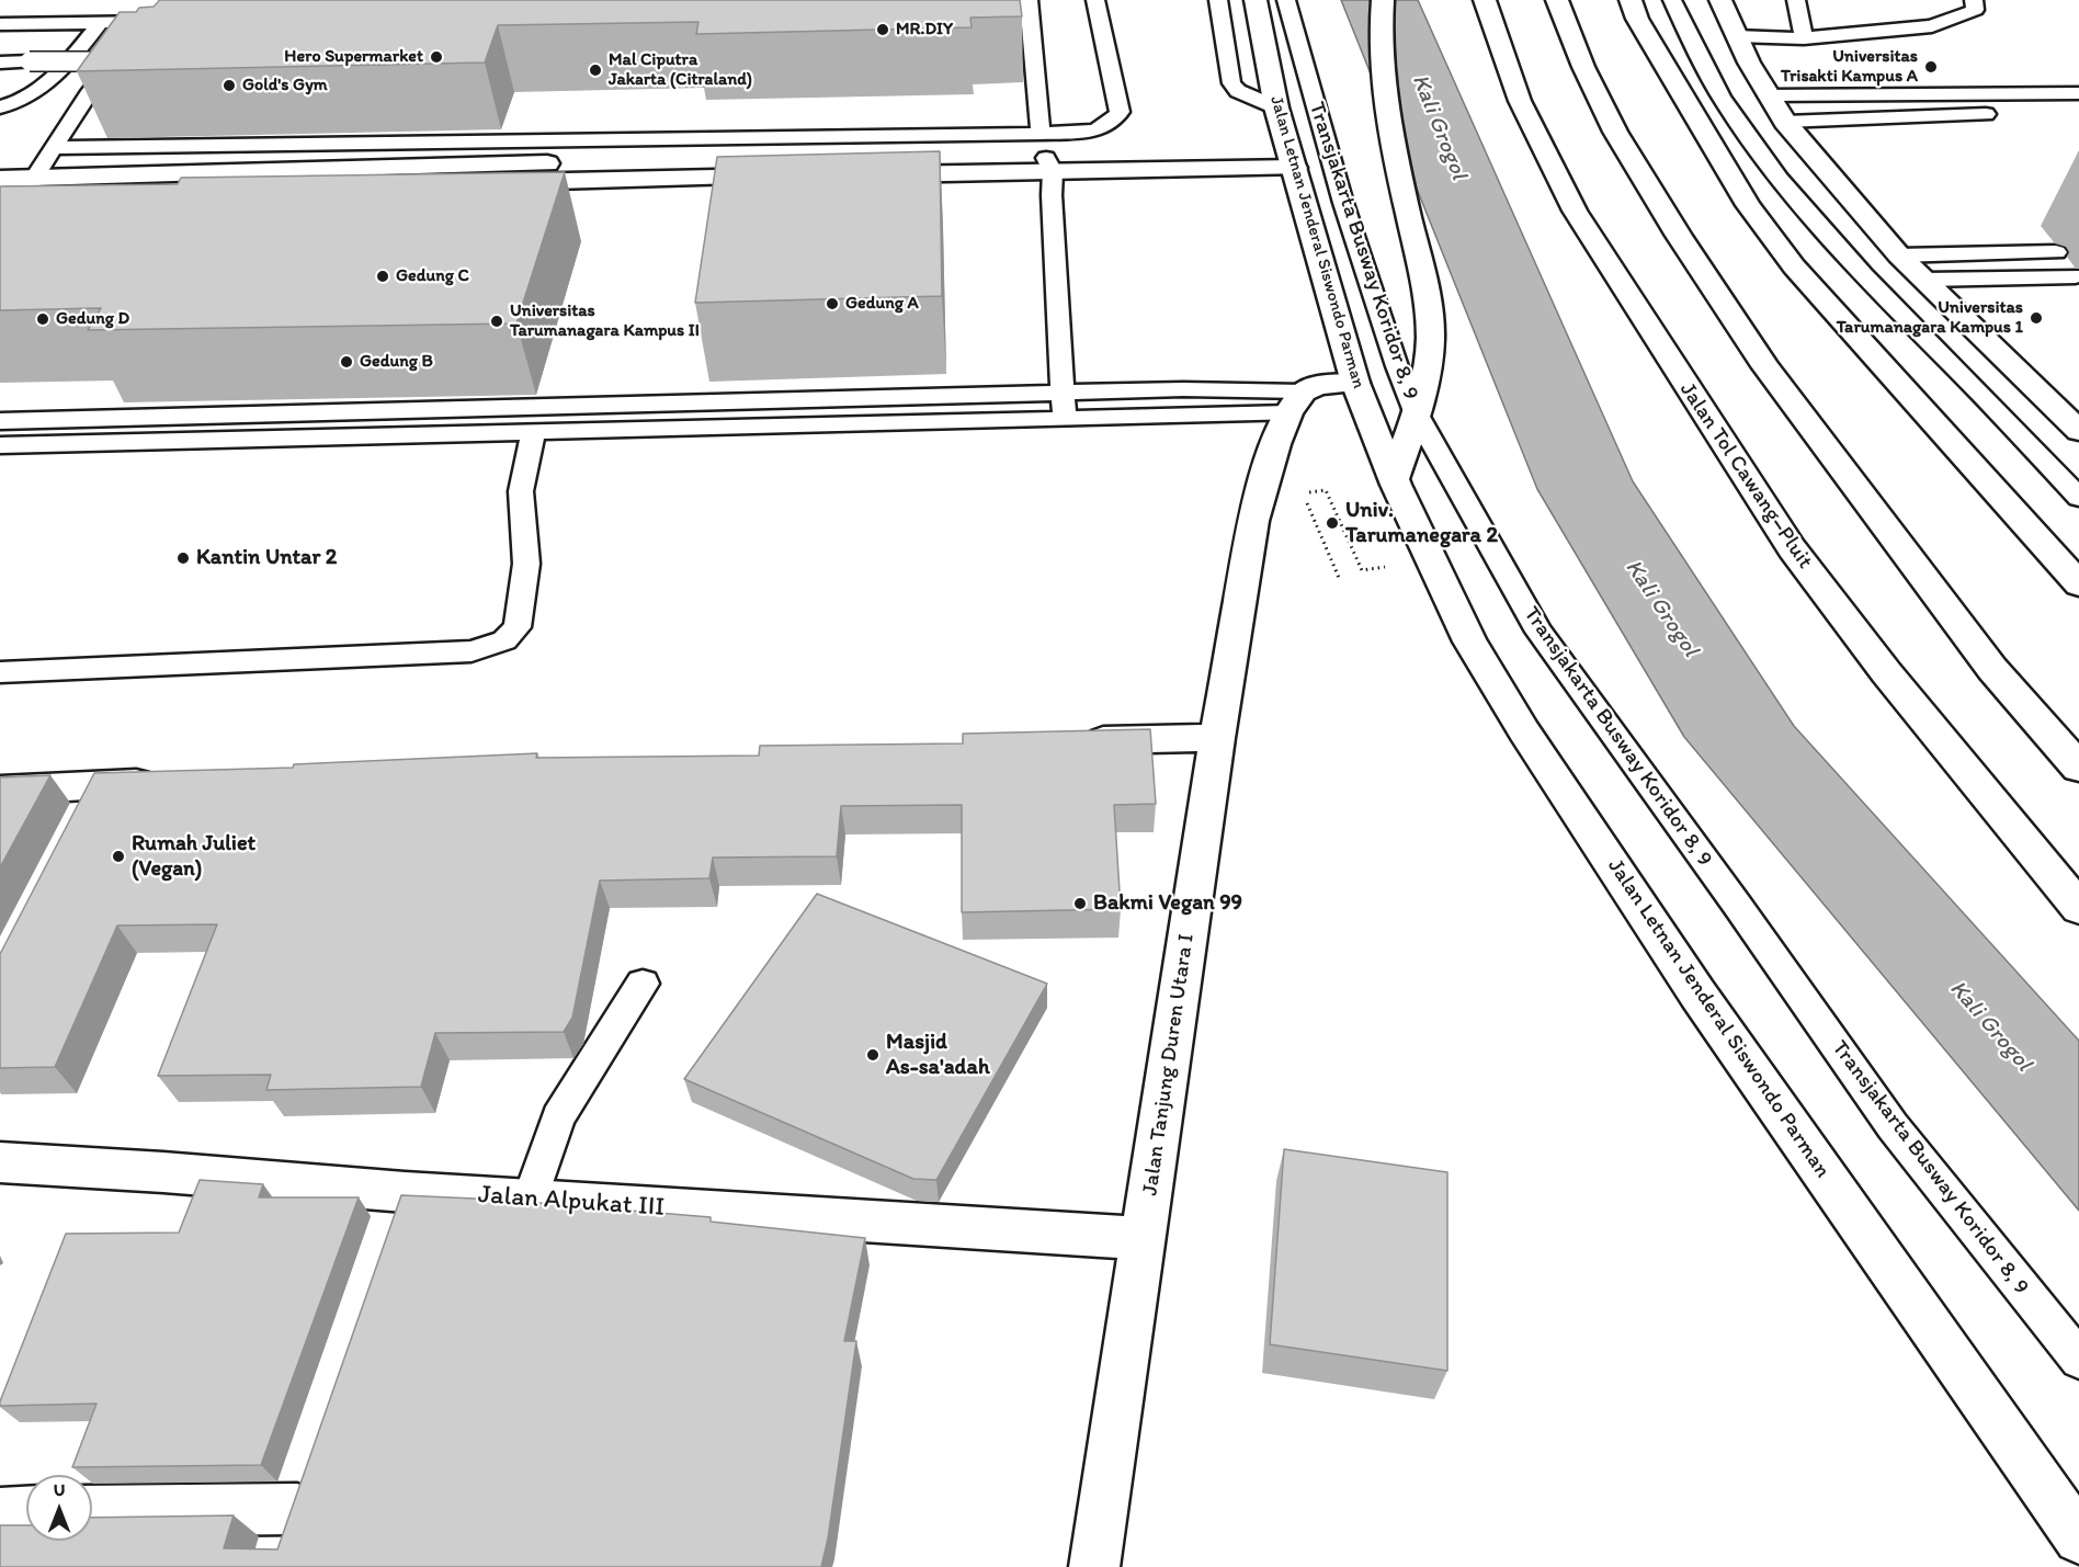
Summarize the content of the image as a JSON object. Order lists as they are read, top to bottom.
{
  "streets": {
    "main road": [
      "Jalan Letnan Jenderal Siswondo Parman",
      "Jalan Tol Cawang–Pluit",
      "Jalan Tanjung Duren Utara I",
      "Jalan Alpukat III"
    ],
    "lane": ["Transjakarta Busway Koridor 8, 9"]
  },
  "crossings": [
    ["Jalan Tanjung Duren Utara I", "Jalan Alpukat III"]
  ],
  "water": ["Kali Grogol"],
  "places": [
    "MR.DIY",
    "Hero Supermarket",
    "Universitas Trisakti Kampus A",
    "Mal Ciputra Jakarta (Citraland)",
    "Gold's Gym",
    "Gedung C",
    "Gedung A",
    "Universitas Tarumanagara Kampus 1",
    "Gedung D",
    "Universitas Tarumanagara Kampus II",
    "Gedung B",
    "Univ. Tarumanegara 2",
    "Kantin Untar 2",
    "Rumah Juliet (Vegan)",
    "Bakmi Vegan 99",
    "Masjid As-sa'adah"
  ],
  "north": "top"
}
